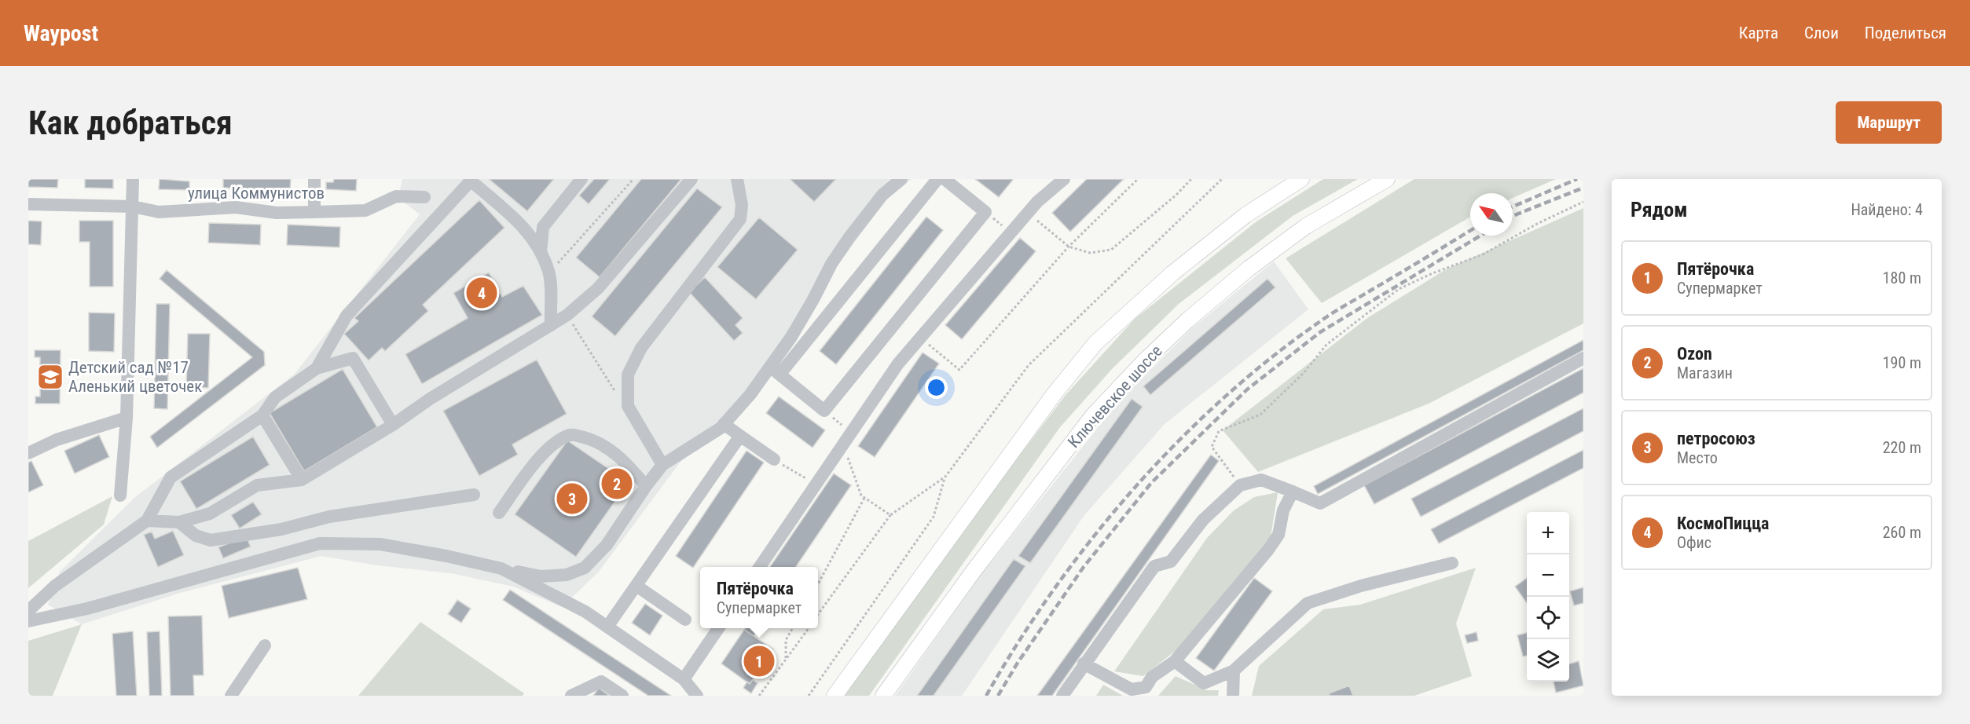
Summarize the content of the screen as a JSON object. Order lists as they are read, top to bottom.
{
  "streets": {
    "main road": ["Ключевское шоссе"],
    "street": ["улица Коммунистов"]
  },
  "places": {
    "school or university": ["Детский сад №17 Аленький цветочек"]
  },
  "north": "top left",
  "page": {
    "header": "Waypost",
    "nav": ["Карта", "Слои", "Поделиться"],
    "buttons": "Маршрут",
    "title": "Как добраться",
    "heading": ["Рядом", "Найдено: 4"],
    "list": [
      {
        "mark": "1",
        "name": "Пятёрочка",
        "note": "Супермаркет",
        "value": "180 m"
      },
      {
        "mark": "2",
        "name": "Ozon",
        "note": "Магазин",
        "value": "190 m"
      },
      {
        "mark": "3",
        "name": "петросоюз",
        "note": "Место",
        "value": "220 m"
      },
      {
        "mark": "4",
        "name": "КосмоПицца",
        "note": "Офис",
        "value": "260 m"
      }
    ],
    "pins": [
      "4",
      "2",
      "3",
      "1"
    ],
    "map_buttons": ["+", "−"],
    "popup": ["Пятёрочка", "Супермаркет"]
  }
}
